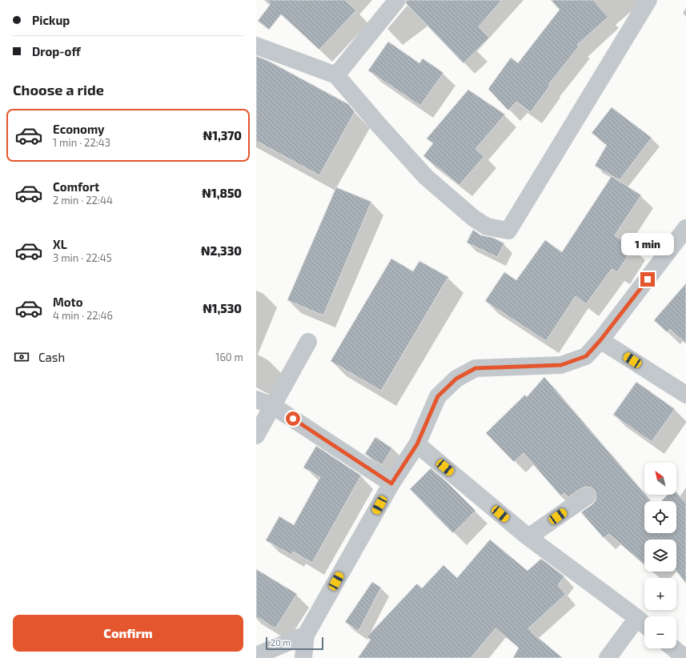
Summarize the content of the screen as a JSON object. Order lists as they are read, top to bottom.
{
  "scale_bar": "20 m",
  "north": "top left",
  "page": {
    "banner": ["Pickup", "Drop-off"],
    "heading": "Choose a ride",
    "list": [
      {
        "name": "Economy",
        "note": "1 min · 22:43",
        "value": "₦1,370"
      },
      {
        "name": "Comfort",
        "note": "2 min · 22:44",
        "value": "₦1,850"
      },
      {
        "name": "XL",
        "note": "3 min · 22:45",
        "value": "₦2,330"
      },
      {
        "name": "Moto",
        "note": "4 min · 22:46",
        "value": "₦1,530"
      }
    ],
    "bubble": "1 min",
    "pay": ["Cash", "160 m"],
    "map_buttons": ["+", "−"],
    "buttons": "Confirm",
    "scale": "20 m"
  }
}
